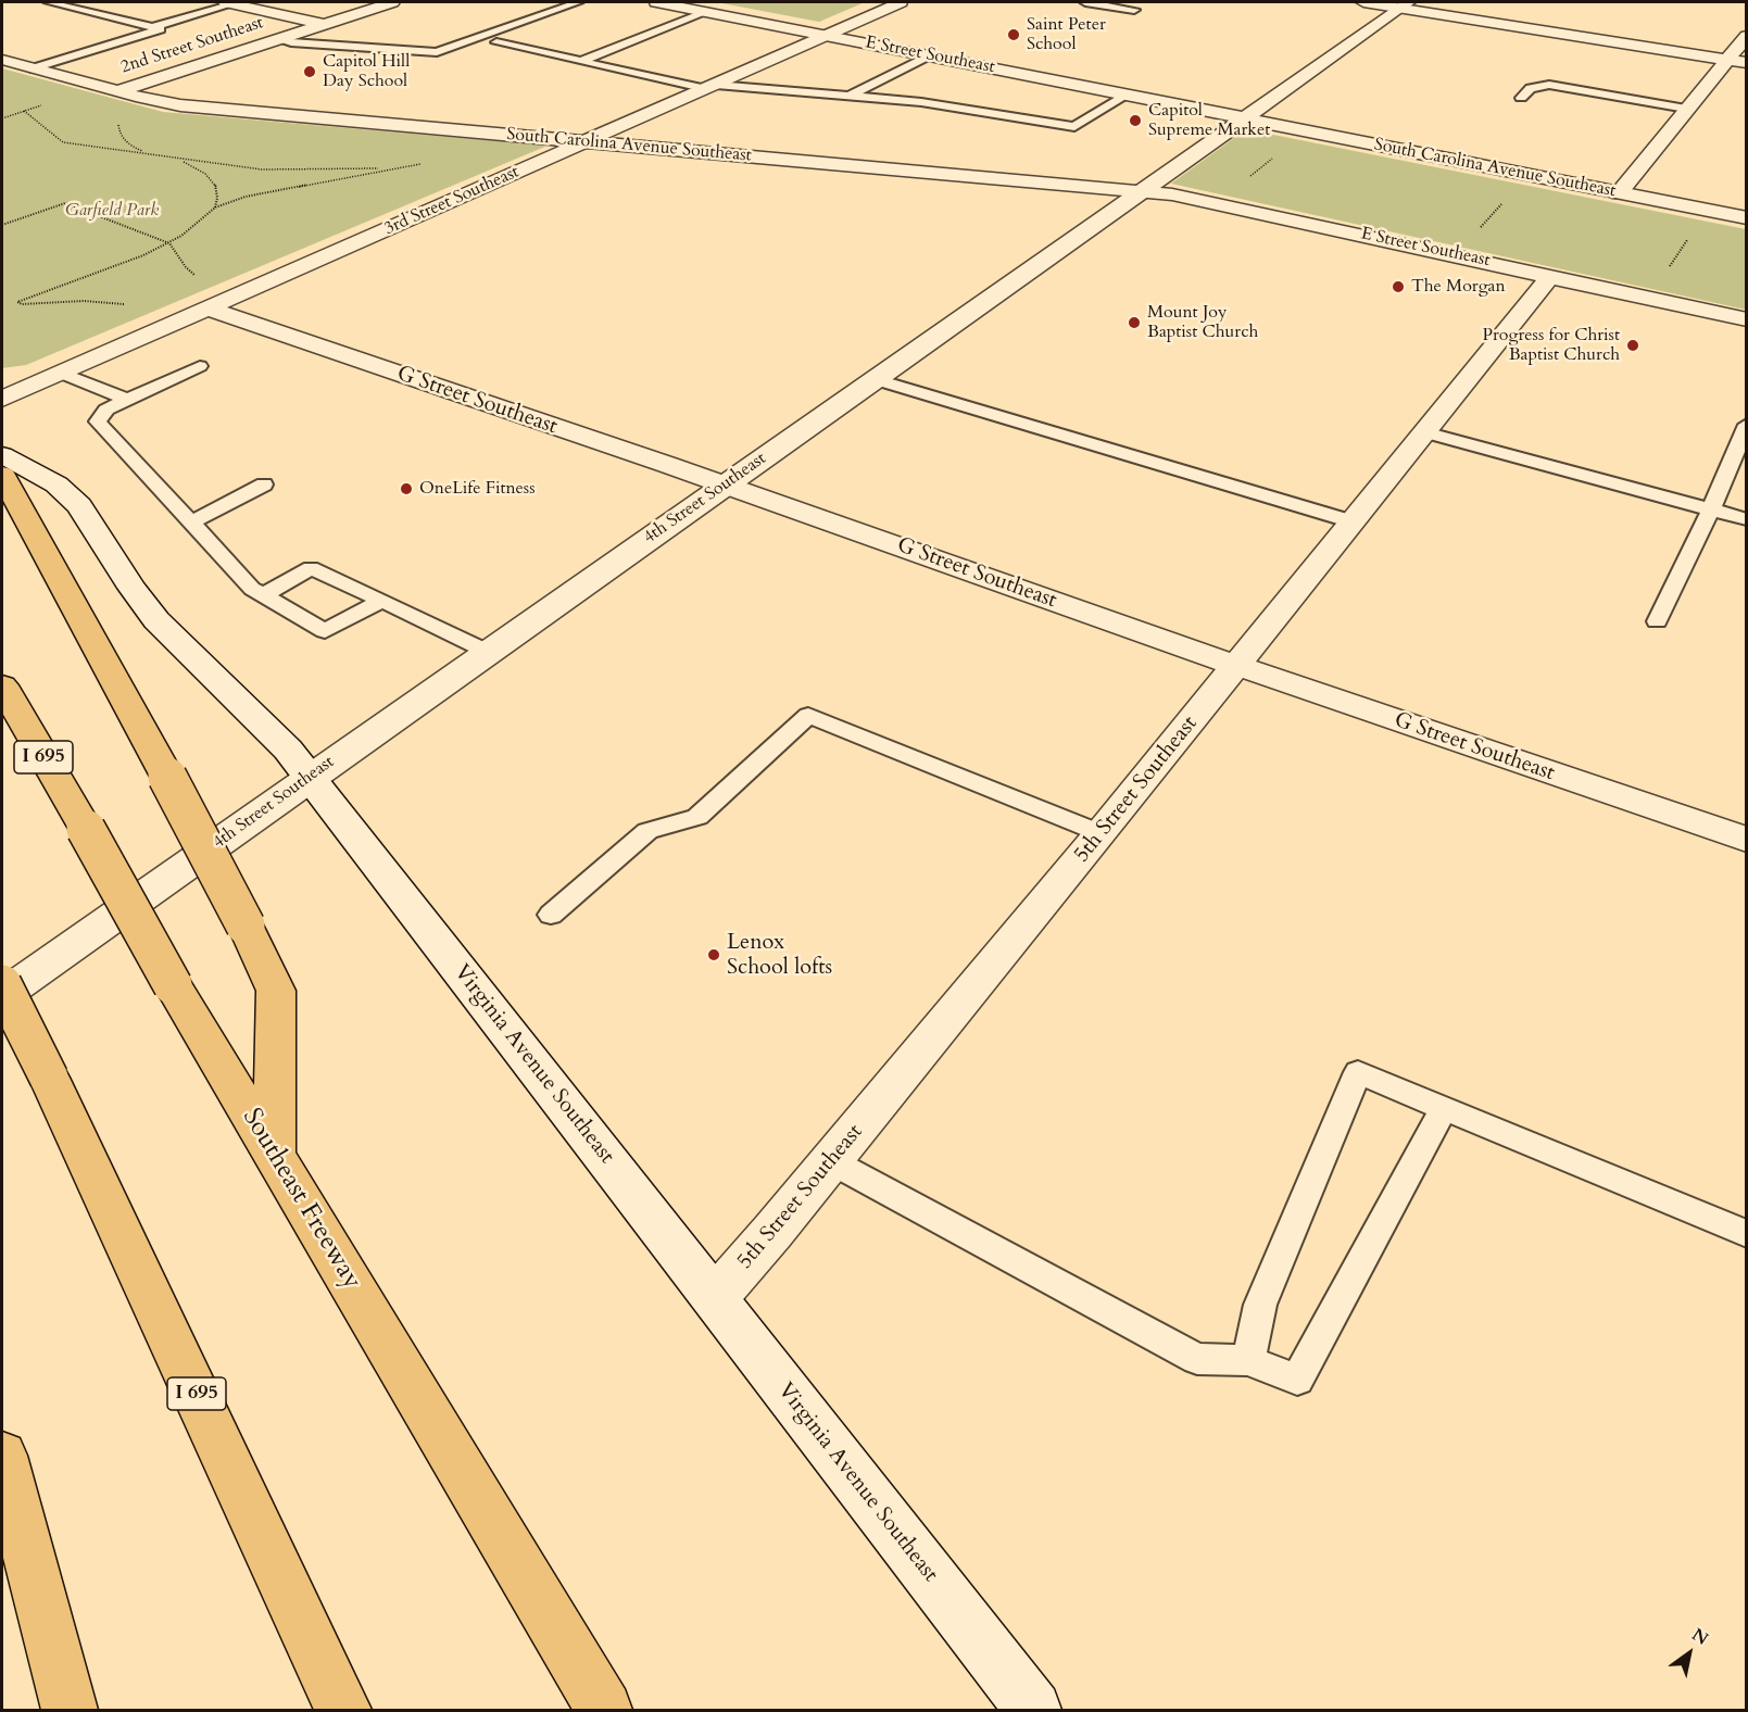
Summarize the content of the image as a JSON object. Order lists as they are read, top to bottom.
{
  "streets": {
    "highway": ["I 695", "Southeast Freeway"],
    "street": [
      "2nd Street Southeast",
      "E Street Southeast",
      "South Carolina Avenue Southeast",
      "3rd Street Southeast",
      "G Street Southeast",
      "4th Street Southeast",
      "5th Street Southeast",
      "Virginia Avenue Southeast"
    ]
  },
  "crossings": [
    ["2nd Street Southeast", "South Carolina Avenue Southeast"],
    ["E Street Southeast", "South Carolina Avenue Southeast"],
    ["E Street Southeast", "3rd Street Southeast"],
    ["E Street Southeast", "4th Street Southeast"],
    ["E Street Southeast", "5th Street Southeast"],
    ["South Carolina Avenue Southeast", "3rd Street Southeast"],
    ["South Carolina Avenue Southeast", "4th Street Southeast"],
    ["3rd Street Southeast", "G Street Southeast"],
    ["G Street Southeast", "4th Street Southeast"],
    ["G Street Southeast", "5th Street Southeast"],
    ["4th Street Southeast", "Virginia Avenue Southeast"],
    ["5th Street Southeast", "Virginia Avenue Southeast"]
  ],
  "parks": ["Garfield Park"],
  "places": [
    "Saint Peter School",
    "Capitol Hill Day School",
    "Capitol Supreme Market",
    "The Morgan",
    "Mount Joy Baptist Church",
    "Progress for Christ Baptist Church",
    "OneLife Fitness",
    "Lenox School lofts"
  ],
  "north": "top right"
}
